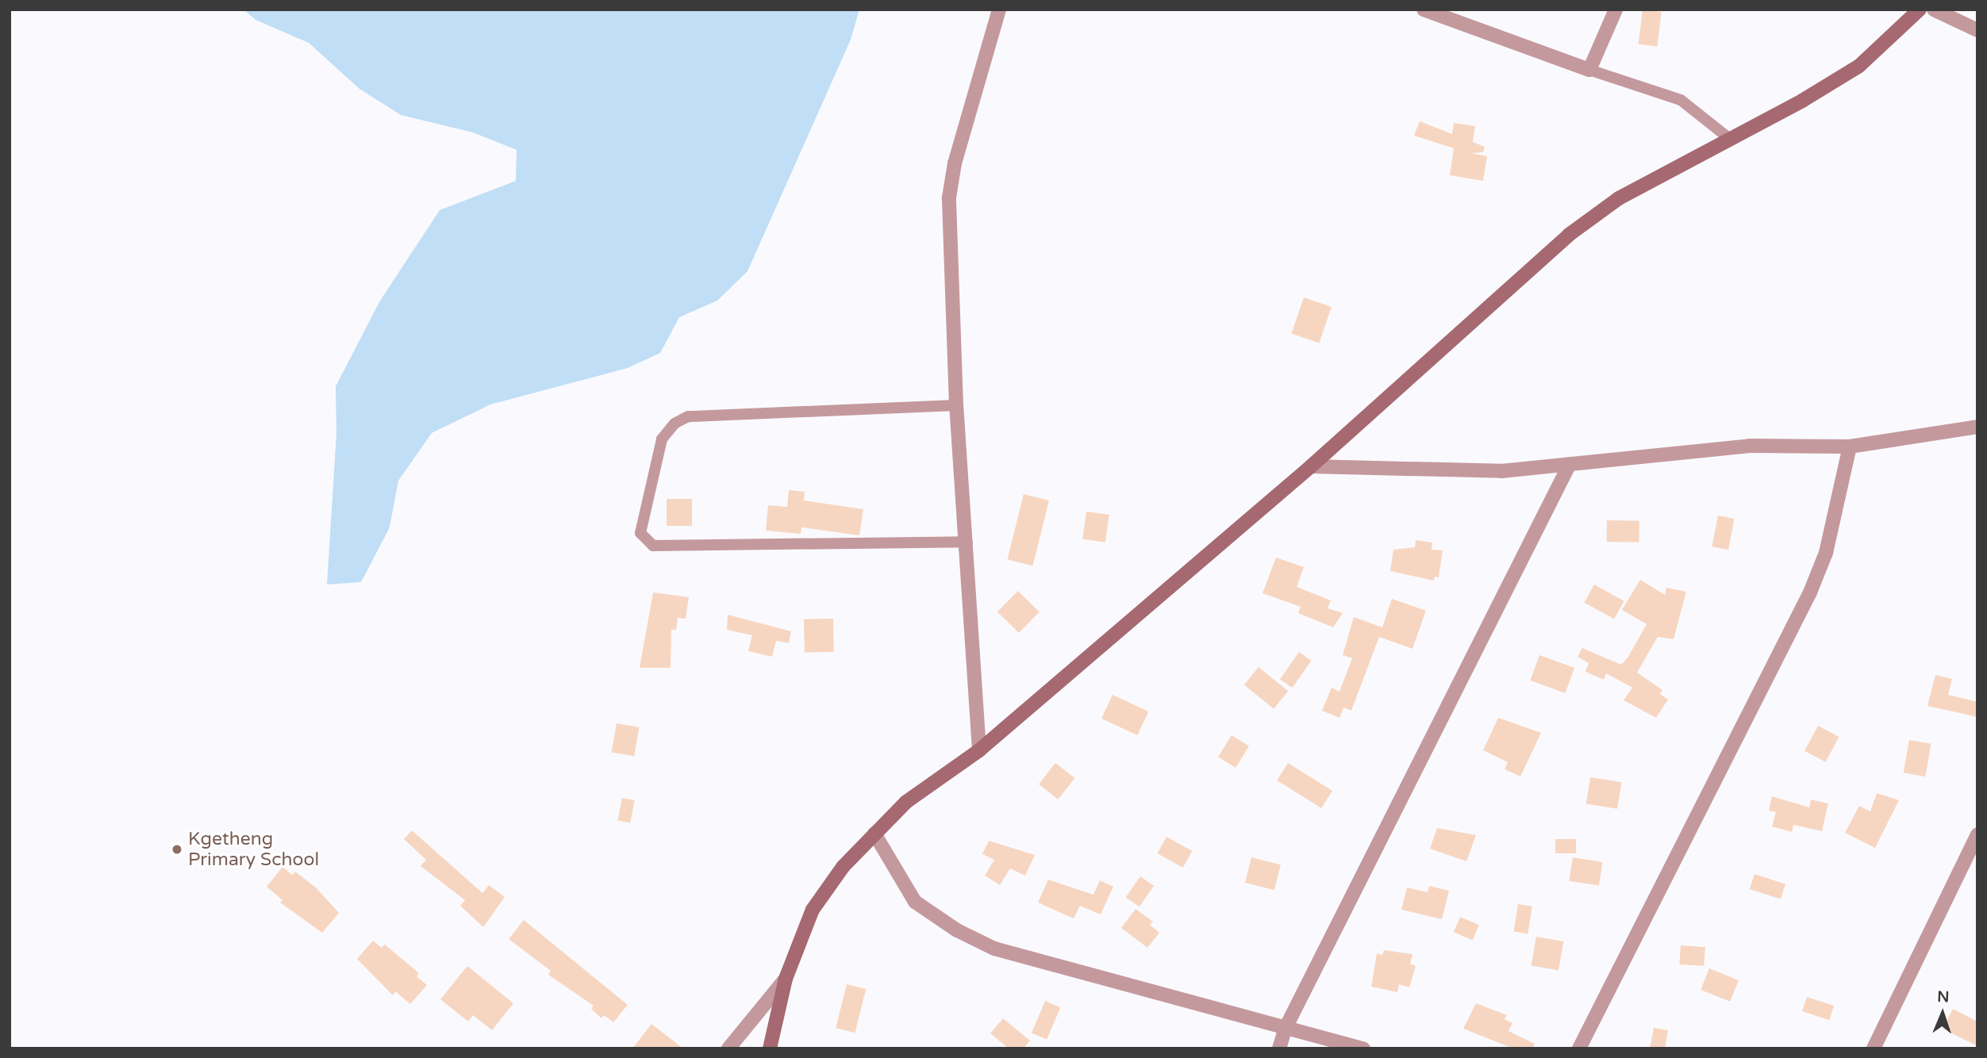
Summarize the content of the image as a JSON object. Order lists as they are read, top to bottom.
{
  "places": ["Kgetheng Primary School"],
  "north": "top"
}
